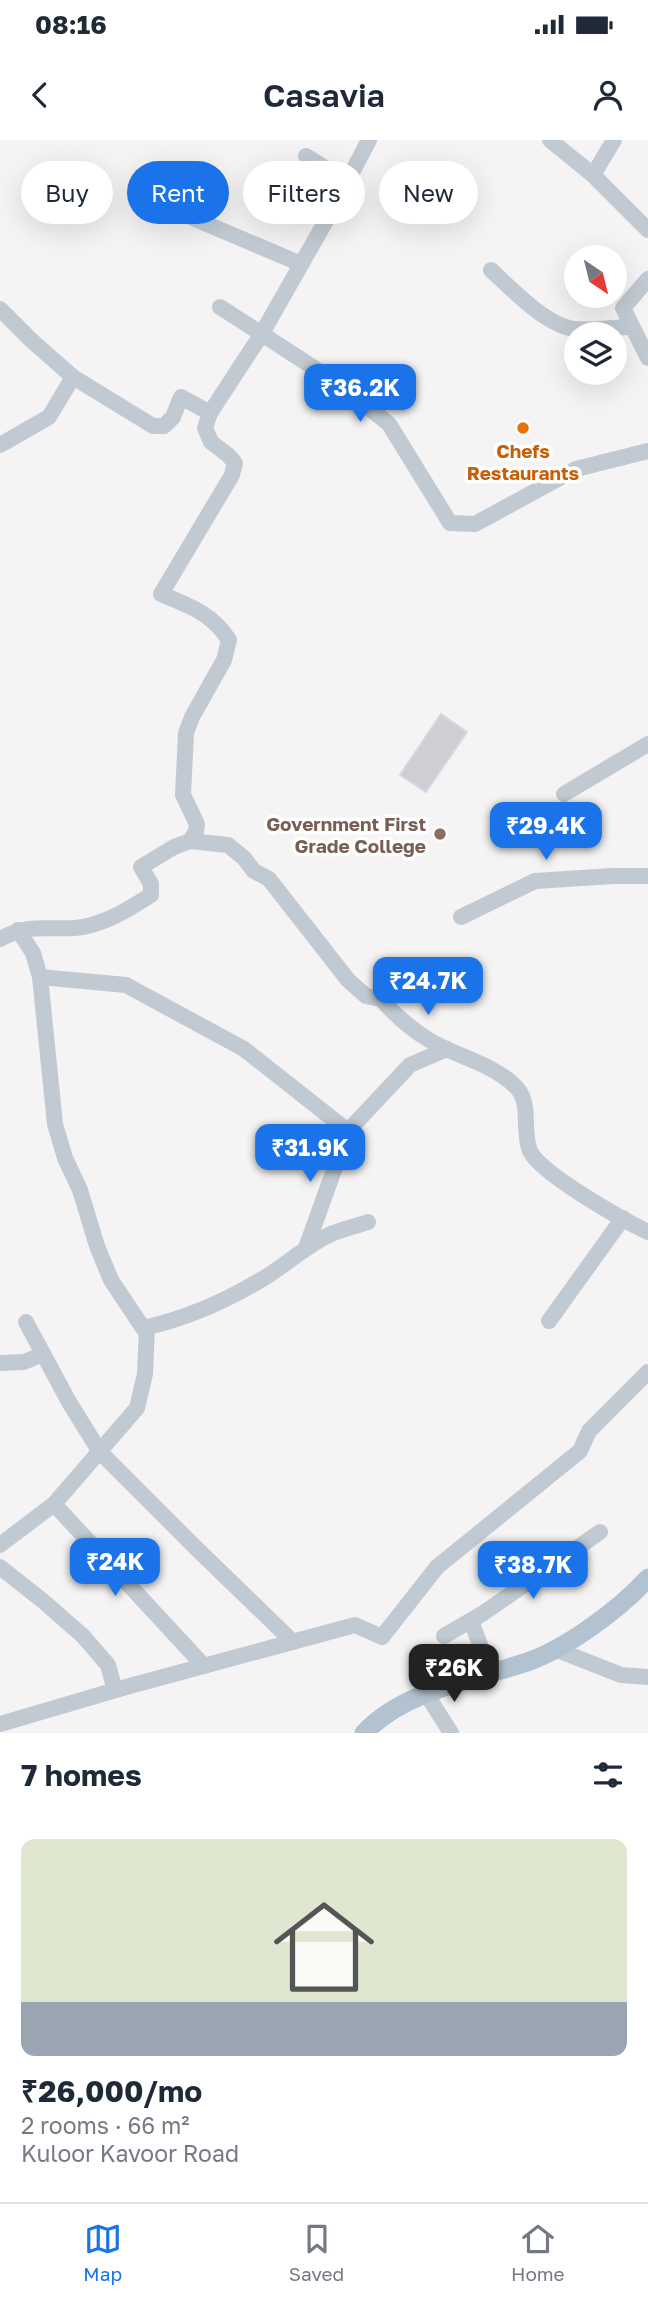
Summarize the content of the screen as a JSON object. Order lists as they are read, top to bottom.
{
  "places": ["Chefs Restaurants", "Government First Grade College"],
  "north": "bottom right",
  "page": {
    "status": "08:16",
    "header": "Casavia",
    "chip": [
      "Buy",
      "Rent",
      "Filters",
      "New"
    ],
    "price": [
      "₹36.2K",
      "₹29.4K",
      "₹24.7K",
      "₹31.9K",
      "₹24K",
      "₹38.7K",
      "₹26K"
    ],
    "heading": "7 homes",
    "list": [
      {
        "name": "₹26,000/mo",
        "note": "2 rooms · 66 m² · Kuloor Kavoor Road"
      }
    ],
    "tabs": ["Map", "Saved", "Home"]
  }
}
